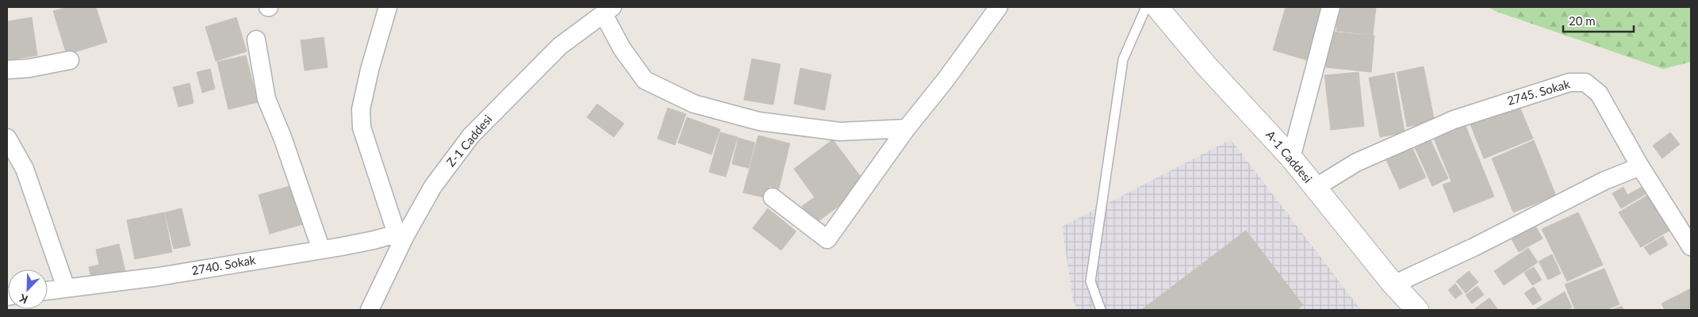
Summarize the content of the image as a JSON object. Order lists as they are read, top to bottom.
{
  "streets": {
    "main road": ["A-1 Caddesi"],
    "street": ["2745. Sokak", "Z-1 Caddesi", "2740. Sokak"]
  },
  "crossings": [
    ["2745. Sokak", "A-1 Caddesi"],
    ["Z-1 Caddesi", "2740. Sokak"]
  ],
  "scale_bar": "20 m",
  "north": "bottom left"
}
